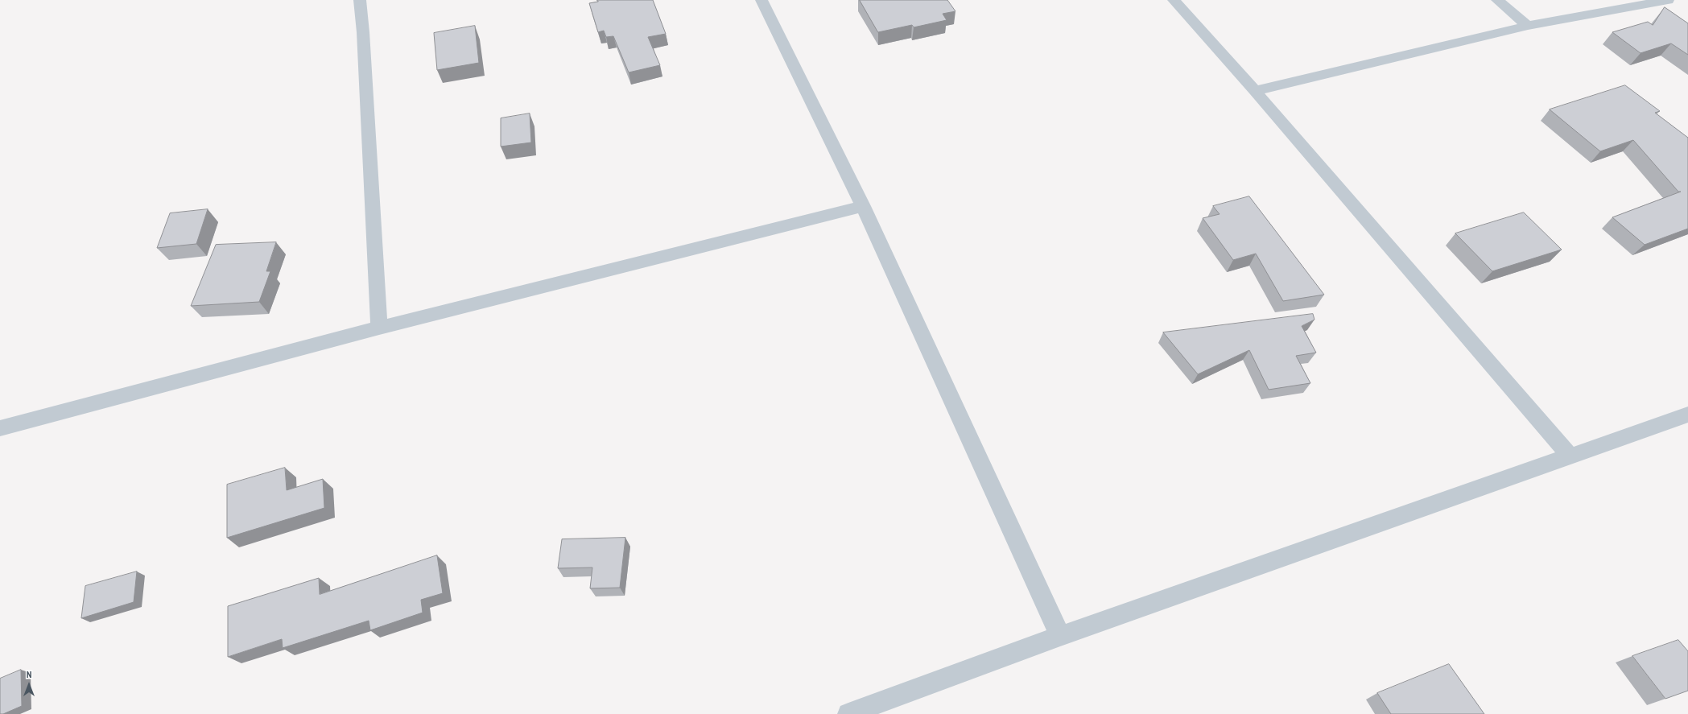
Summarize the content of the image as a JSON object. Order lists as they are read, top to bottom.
{
  "north": "top"
}
